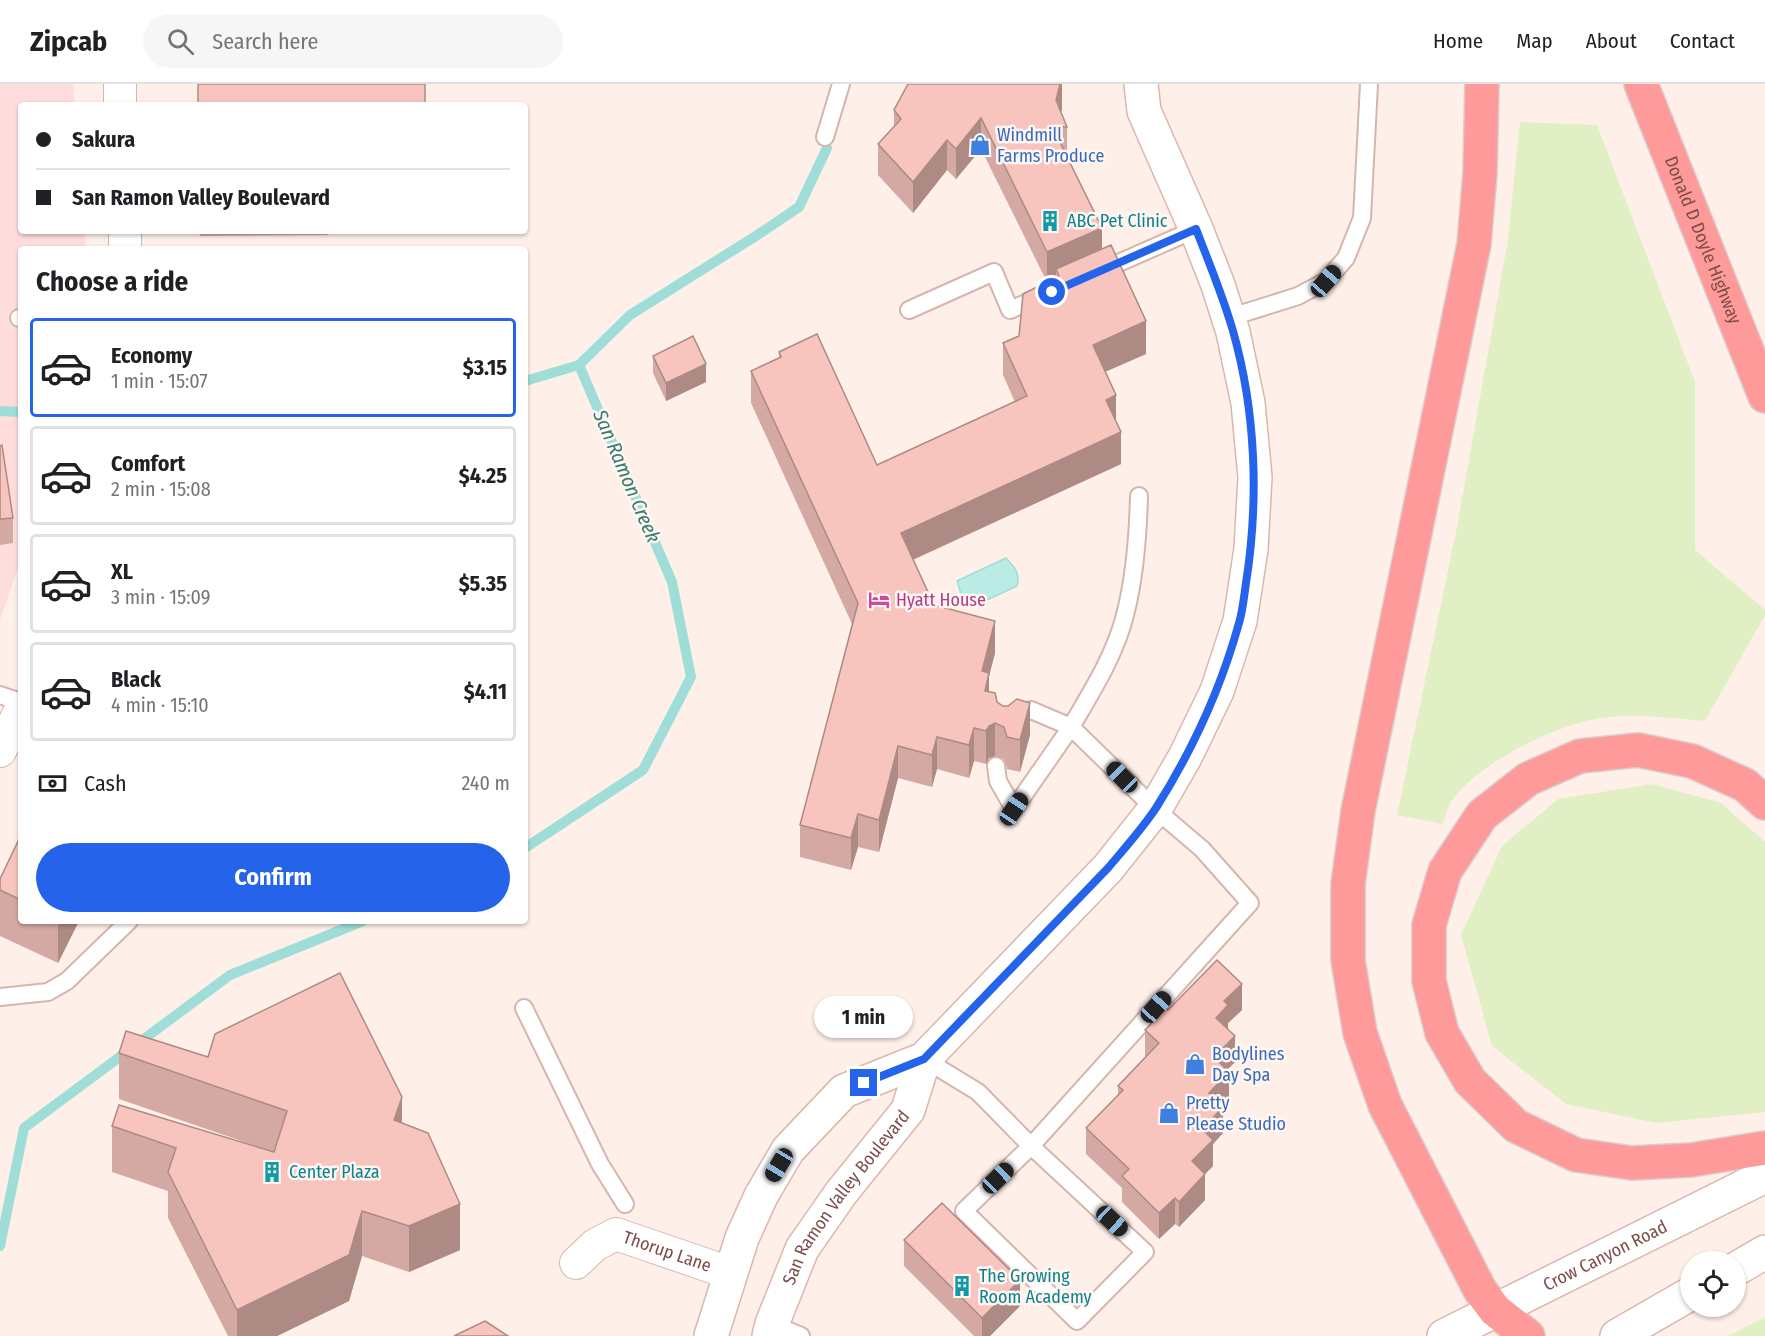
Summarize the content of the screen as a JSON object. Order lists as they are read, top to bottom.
{
  "streets": {
    "highway": ["Donald D Doyle Highway"],
    "main road": ["San Ramon Valley Boulevard", "Crow Canyon Road"],
    "street": ["Thorup Lane"]
  },
  "crossings": [
    ["San Ramon Valley Boulevard", "Thorup Lane"]
  ],
  "water": ["San Ramon Creek"],
  "places": {
    "shop": ["Windmill Farms Produce", "Bodylines Day Spa", "Pretty Please Studio"],
    "building": ["ABC Pet Clinic", "Center Plaza", "The Growing Room Academy"],
    "hotel": ["Hyatt House"]
  },
  "page": {
    "header": "Zipcab",
    "search": "Search here",
    "nav": [
      "Home",
      "Map",
      "About",
      "Contact"
    ],
    "banner": ["Sakura", "San Ramon Valley Boulevard"],
    "heading": "Choose a ride",
    "list": [
      {
        "name": "Economy",
        "note": "1 min · 15:07",
        "value": "$3.15"
      },
      {
        "name": "Comfort",
        "note": "2 min · 15:08",
        "value": "$4.25"
      },
      {
        "name": "XL",
        "note": "3 min · 15:09",
        "value": "$5.35"
      },
      {
        "name": "Black",
        "note": "4 min · 15:10",
        "value": "$4.11"
      }
    ],
    "pay": ["Cash", "240 m"],
    "buttons": "Confirm",
    "bubble": "1 min"
  }
}
